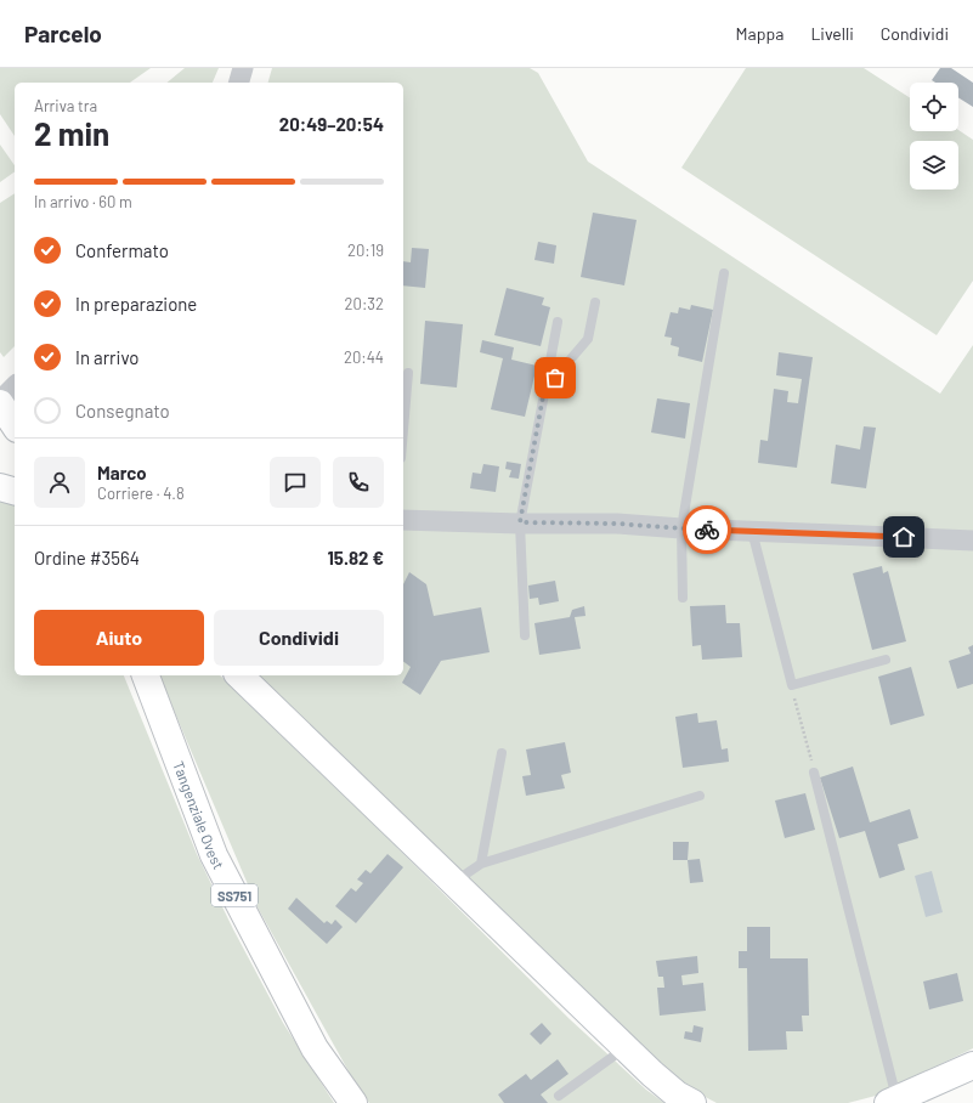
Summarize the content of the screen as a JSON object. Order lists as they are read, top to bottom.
{
  "streets": {
    "main road": ["Tangenziale Ovest", "SS751"]
  },
  "page": {
    "header": "Parcelo",
    "nav": ["Mappa", "Livelli", "Condividi"],
    "heading": ["2 min", "Arriva tra", "20:49–20:54"],
    "panel": [
      "Marco",
      "Corriere · 4.8",
      "Ordine #3564",
      "15.82 €"
    ],
    "bar": "In arrivo · 60 m",
    "list": [
      ["Confermato", "20:19"],
      ["In preparazione", "20:32"],
      ["In arrivo", "20:44"],
      "Consegnato"
    ],
    "buttons": ["Aiuto", "Condividi"]
  }
}
